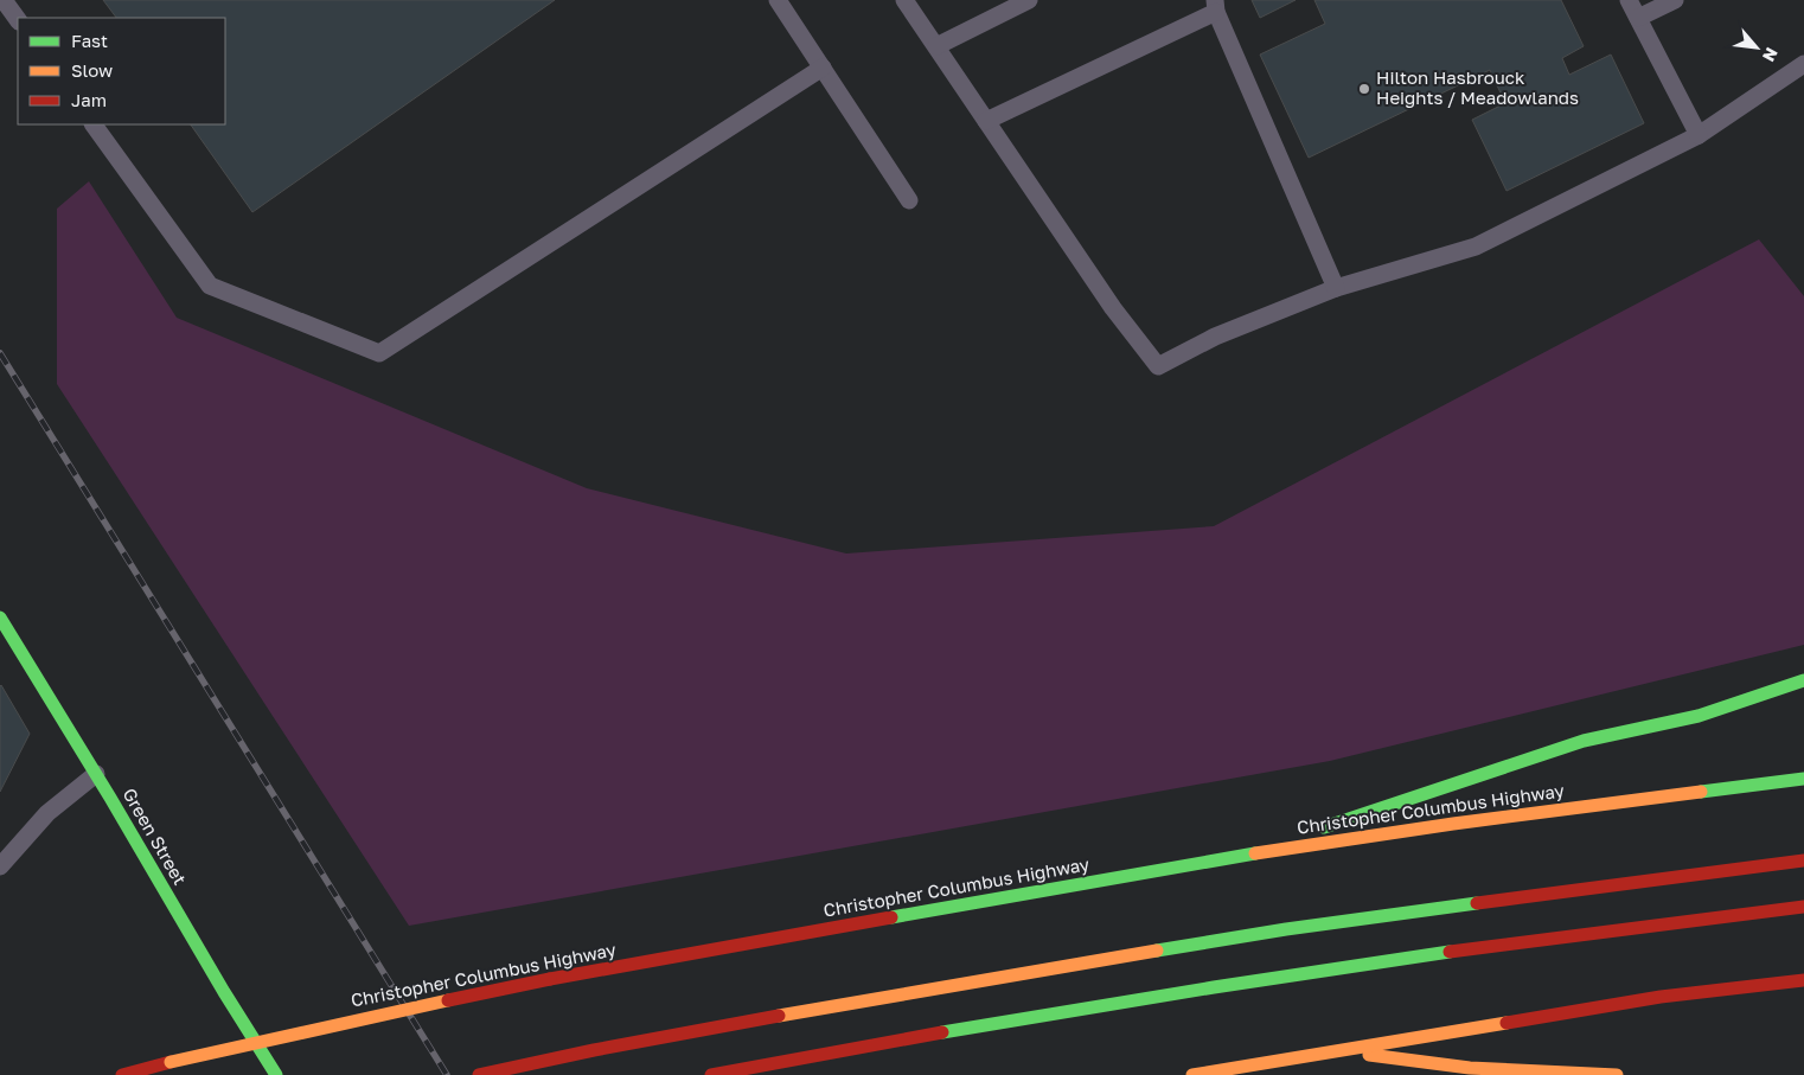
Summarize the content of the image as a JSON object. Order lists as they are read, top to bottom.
{
  "streets": {
    "main road": ["Christopher Columbus Highway", "Green Street"]
  },
  "places": ["Hilton Hasbrouck Heights / Meadowlands"],
  "legend": ["Fast", "Slow", "Jam"],
  "north": "bottom right"
}
